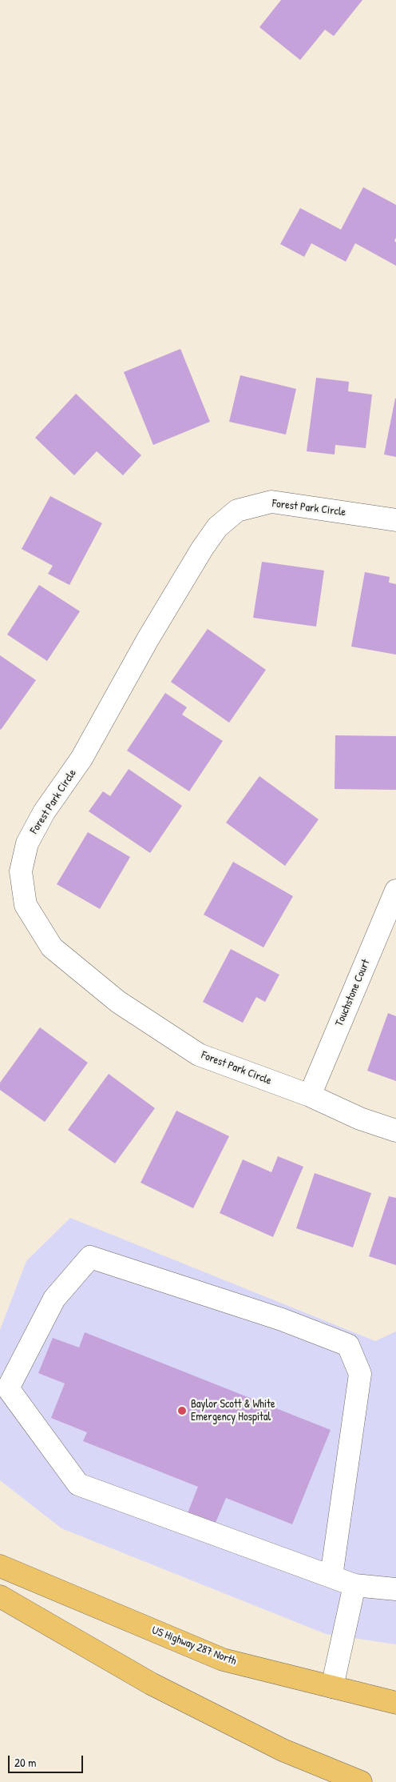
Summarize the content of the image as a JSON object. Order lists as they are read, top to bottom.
{
  "streets": {
    "main road": ["US Highway 287 North"],
    "street": ["Forest Park Circle", "Touchstone Court"]
  },
  "crossings": [
    ["Forest Park Circle", "Touchstone Court"]
  ],
  "places": ["Baylor Scott & White Emergency Hospital"],
  "scale_bar": "20 m"
}
